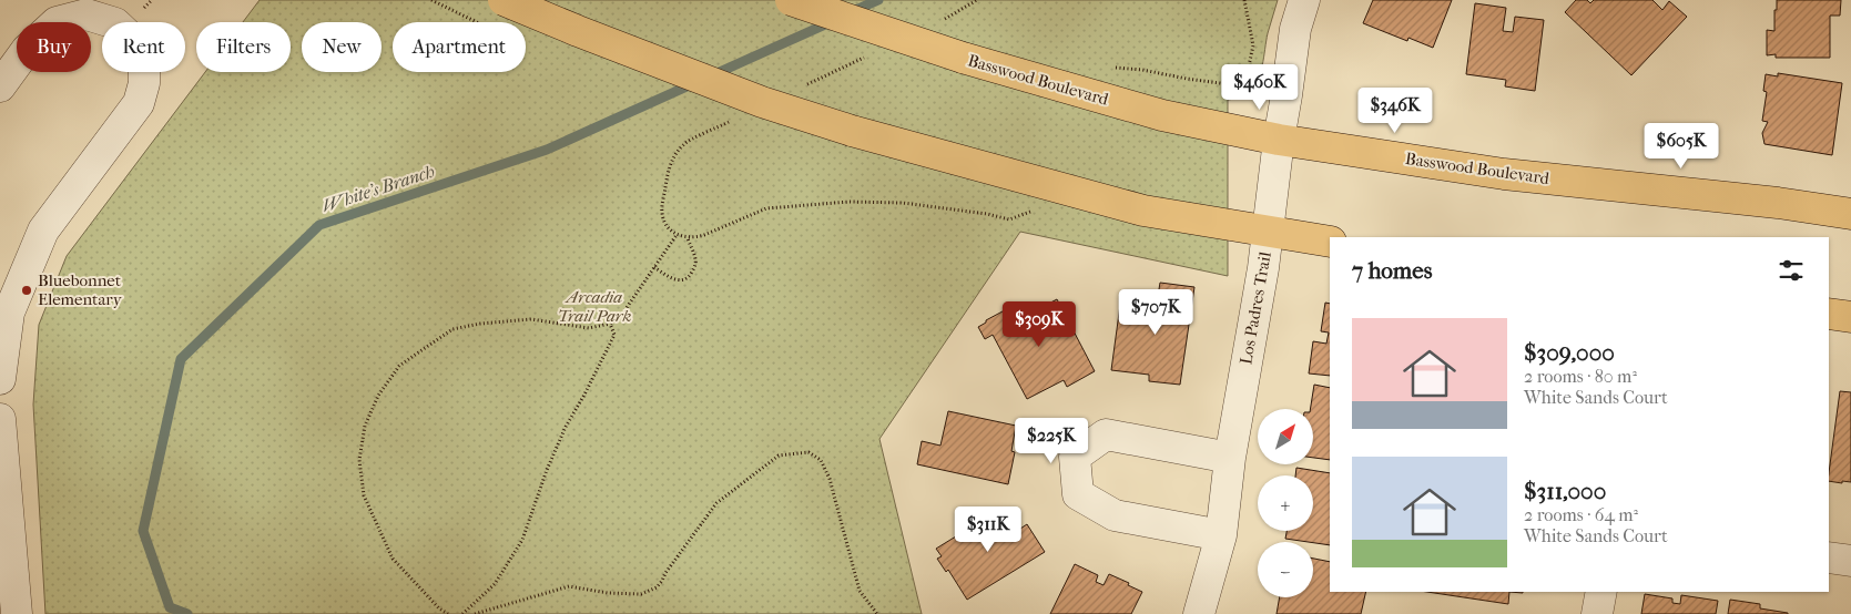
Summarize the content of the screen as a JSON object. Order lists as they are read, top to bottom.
{
  "streets": {
    "main road": ["Basswood Boulevard"],
    "street": ["Los Padres Trail"]
  },
  "crossings": [
    ["Basswood Boulevard", "Los Padres Trail"]
  ],
  "water": ["White's Branch"],
  "parks": ["Arcadia Trail Park"],
  "places": ["Bluebonnet Elementary"],
  "north": "top right",
  "page": {
    "chip": [
      "Buy",
      "Rent",
      "Filters",
      "New",
      "Apartment"
    ],
    "price": [
      "$460K",
      "$346K",
      "$605K",
      "$707K",
      "$309K",
      "$225K",
      "$311K"
    ],
    "heading": "7 homes",
    "list": [
      {
        "name": "$309,000",
        "note": "2 rooms · 80 m² · White Sands Court"
      },
      {
        "name": "$311,000",
        "note": "2 rooms · 64 m² · White Sands Court"
      }
    ],
    "map_buttons": ["+", "−"]
  }
}
